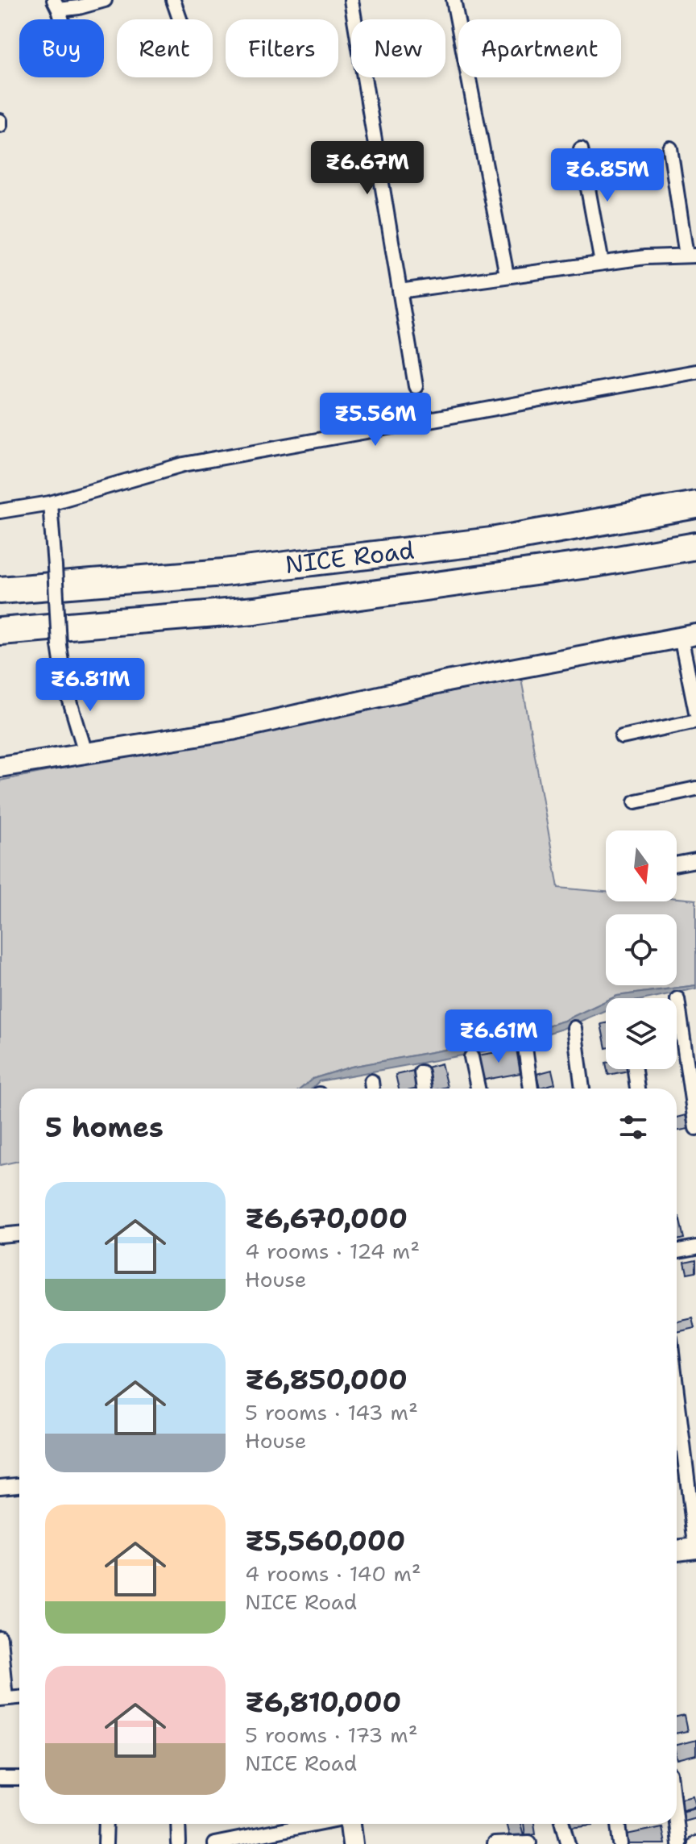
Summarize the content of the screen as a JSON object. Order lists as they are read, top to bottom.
{
  "streets": {
    "highway": ["NICE Road"]
  },
  "north": "bottom",
  "page": {
    "chip": [
      "Buy",
      "Rent",
      "Filters",
      "New",
      "Apartment"
    ],
    "price": [
      "₹6.67M",
      "₹6.85M",
      "₹5.56M",
      "₹6.81M",
      "₹6.61M"
    ],
    "heading": "5 homes",
    "list": [
      {
        "name": "₹6,670,000",
        "note": "4 rooms · 124 m² · House"
      },
      {
        "name": "₹6,850,000",
        "note": "5 rooms · 143 m² · House"
      },
      {
        "name": "₹5,560,000",
        "note": "4 rooms · 140 m² · NICE Road"
      },
      {
        "name": "₹6,810,000",
        "note": "5 rooms · 173 m² · NICE Road"
      }
    ]
  }
}
